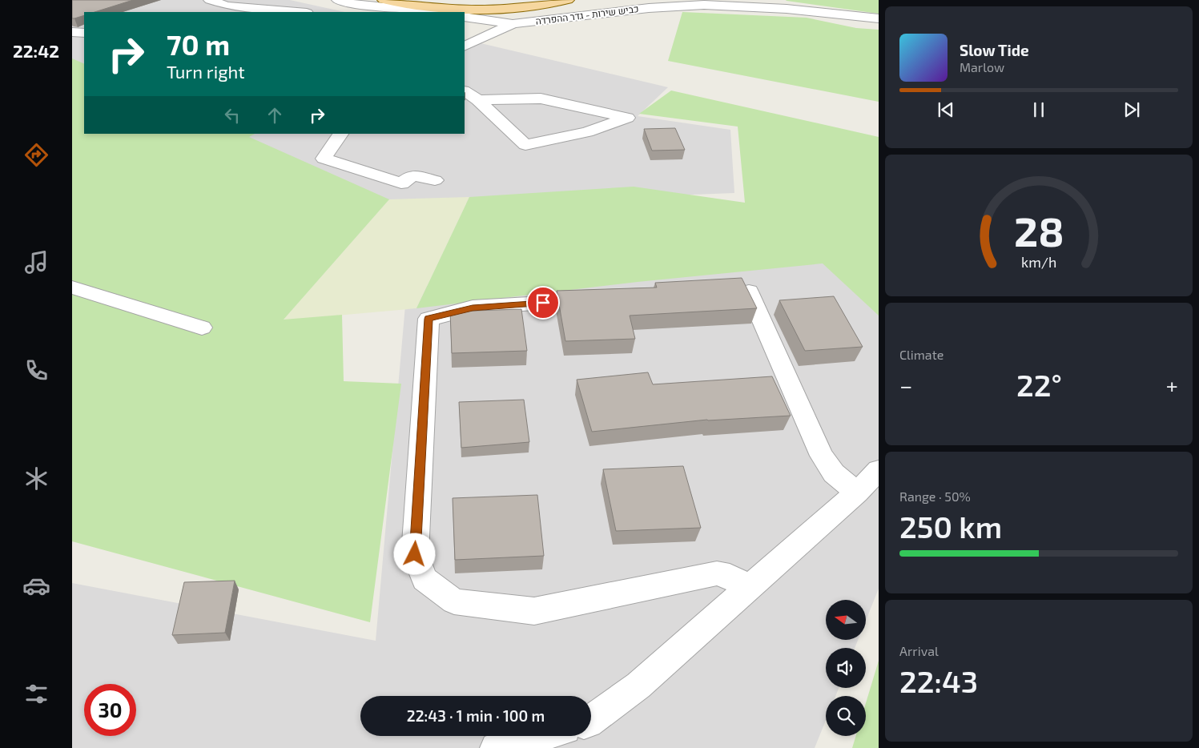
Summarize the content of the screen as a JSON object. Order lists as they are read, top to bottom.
{
  "streets": {
    "street": ["כביש שירות - גדר ההפרדה"]
  },
  "north": "left",
  "page": {
    "tabs": "22:42",
    "turn": ["70 m", "Turn right"],
    "song": ["Slow Tide", "Marlow"],
    "tile": [
      "Climate",
      ["Range · 50%", "250 km"],
      ["Arrival", "22:43"]
    ],
    "heat": ["−", "22°", "+"],
    "limit": "30",
    "trip": "22:43 · 1 min · 100 m",
    "gauge": ["28", "km/h"]
  }
}
